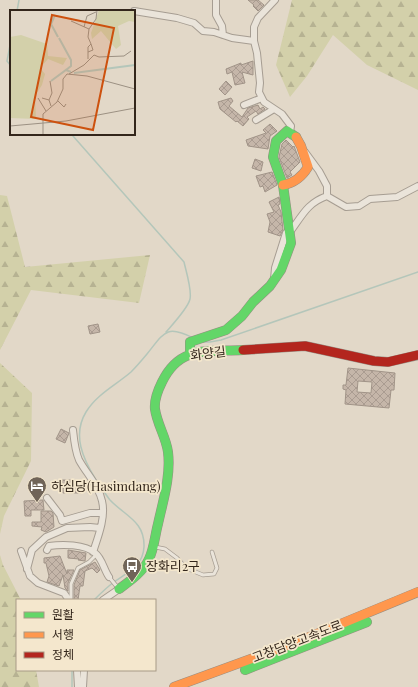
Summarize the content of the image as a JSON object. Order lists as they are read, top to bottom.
{
  "streets": {
    "main road": ["화양길", "고창담양고속도로"]
  },
  "places": {
    "hotel": ["하심당(Hasimdang)"],
    "bus stop": ["장화리2구"]
  },
  "legend": ["원활", "서행", "정체"]
}
